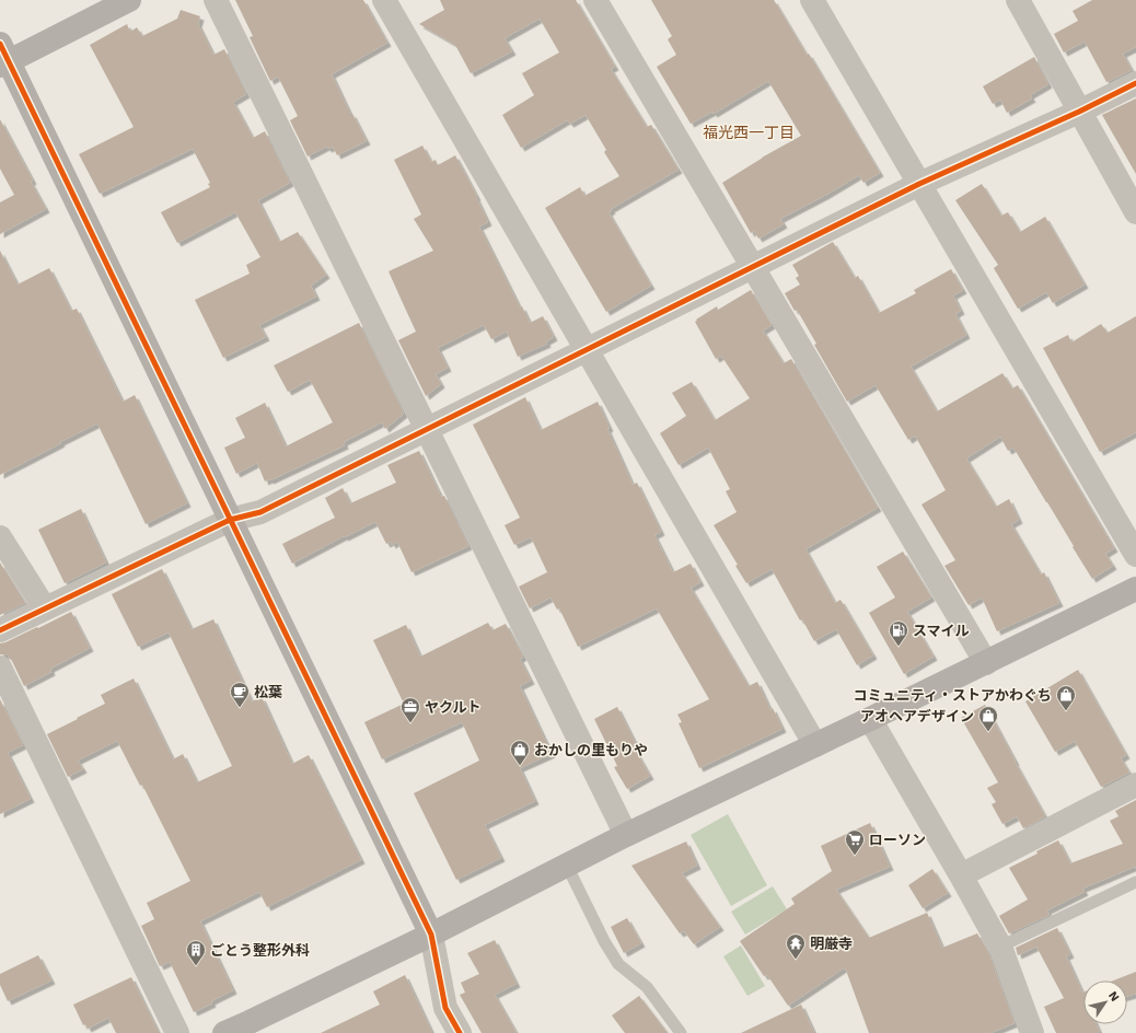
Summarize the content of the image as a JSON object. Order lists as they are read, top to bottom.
{
  "districts": ["福光西一丁目"],
  "places": {
    "fuel station": ["スマイル"],
    "cafe": ["松葉"],
    "shop": ["コミュニティ・ストアかわぐち", "アオヘアデザイン", "おかしの里もりや"],
    "office": ["ヤクルト"],
    "supermarket": ["ローソン"],
    "temple": ["明厳寺"],
    "building": ["ごとう整形外科"]
  },
  "north": "top right"
}
